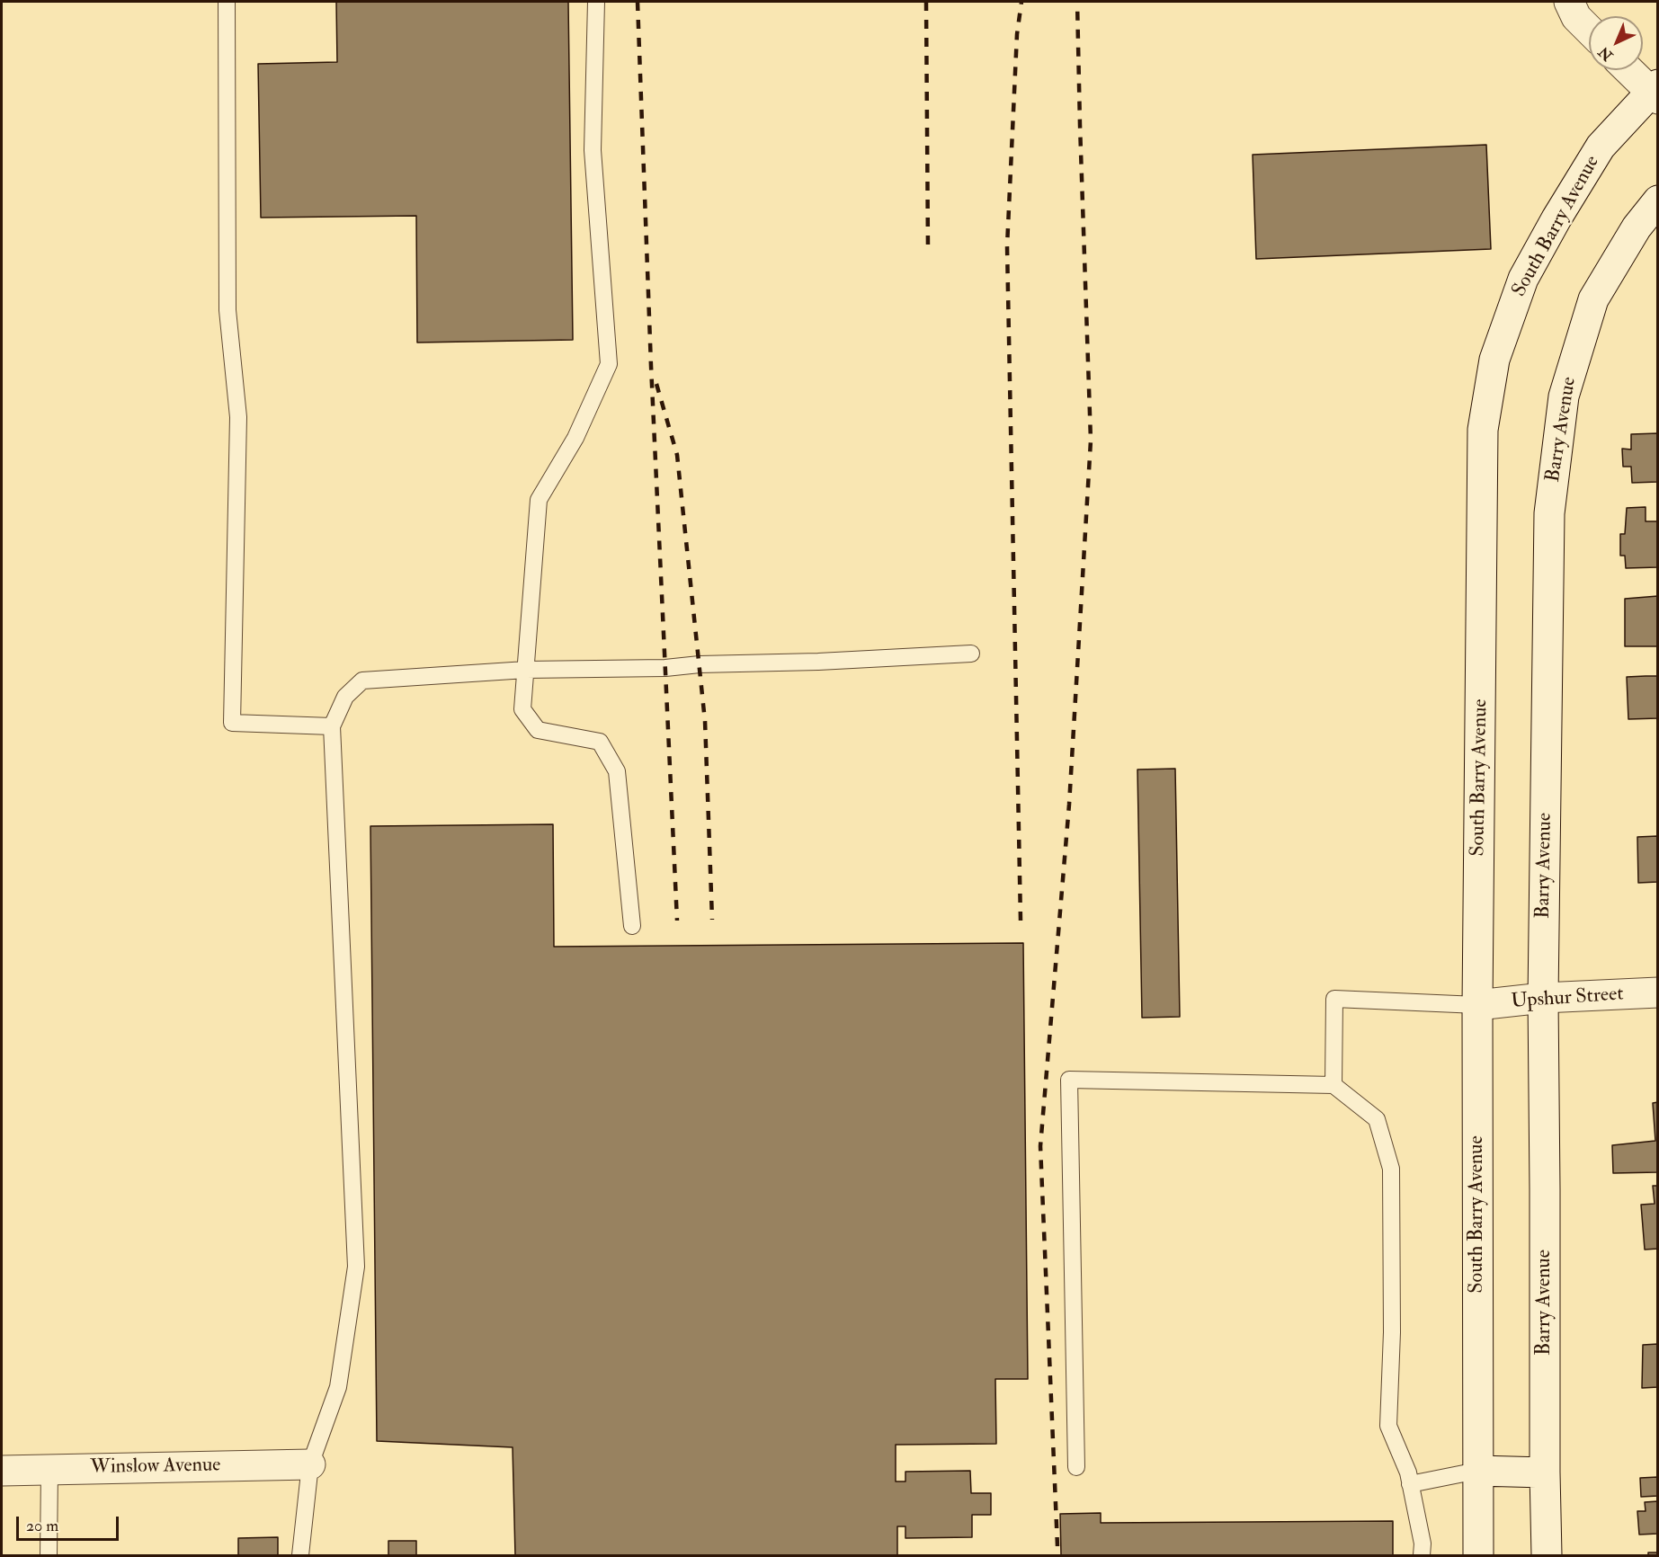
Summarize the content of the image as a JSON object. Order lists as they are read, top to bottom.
{
  "streets": {
    "main road": [
      "South Barry Avenue",
      "Barry Avenue",
      "Upshur Street",
      "Winslow Avenue"
    ]
  },
  "crossings": [
    ["South Barry Avenue", "Upshur Street"],
    ["Barry Avenue", "Upshur Street"]
  ],
  "scale_bar": "20 m",
  "north": "bottom left"
}
